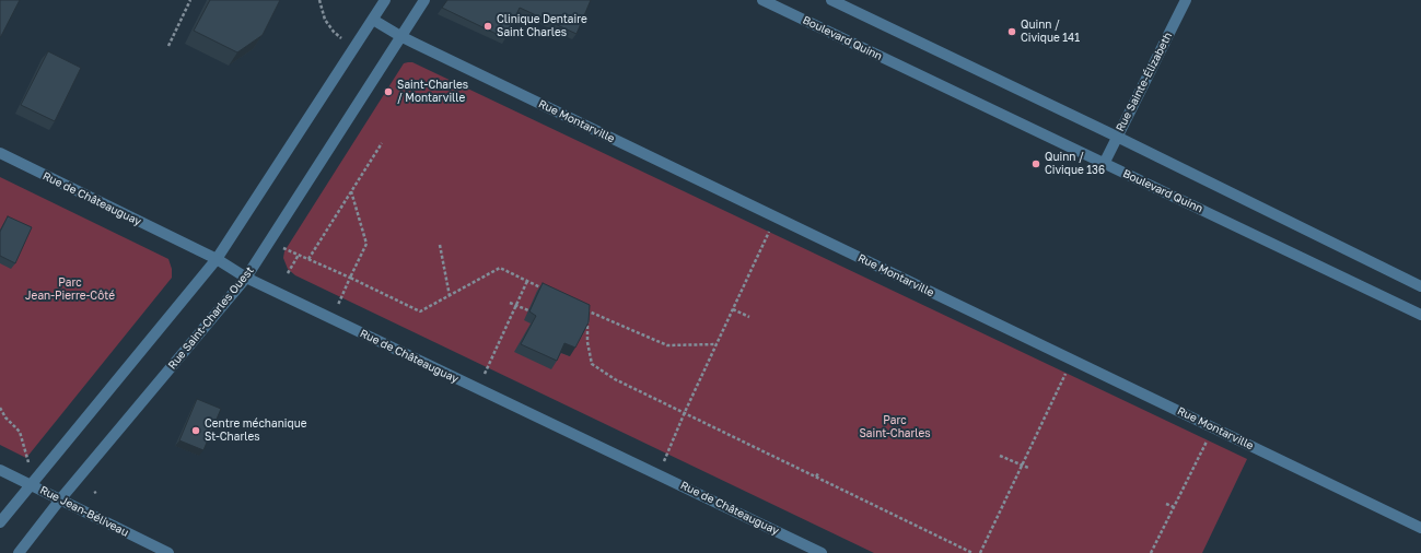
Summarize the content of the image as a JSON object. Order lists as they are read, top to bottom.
{
  "streets": {
    "street": [
      "Boulevard Quinn",
      "Rue Sainte-Élizabeth",
      "Rue Montarville",
      "Rue de Châteauguay",
      "Rue Saint-Charles Ouest",
      "Rue Jean-Béliveau"
    ]
  },
  "crossings": [
    ["Boulevard Quinn", "Rue Sainte-Élizabeth"],
    ["Rue Montarville", "Rue Saint-Charles Ouest"],
    ["Rue de Châteauguay", "Rue Saint-Charles Ouest"],
    ["Rue Saint-Charles Ouest", "Rue Jean-Béliveau"]
  ],
  "parks": ["Parc Jean-Pierre-Côté", "Parc Saint-Charles"],
  "places": [
    "Clinique Dentaire Saint Charles",
    "Quinn / Civique 141",
    "Saint-Charles / Montarville",
    "Quinn / Civique 136",
    "Centre méchanique St-Charles"
  ]
}
